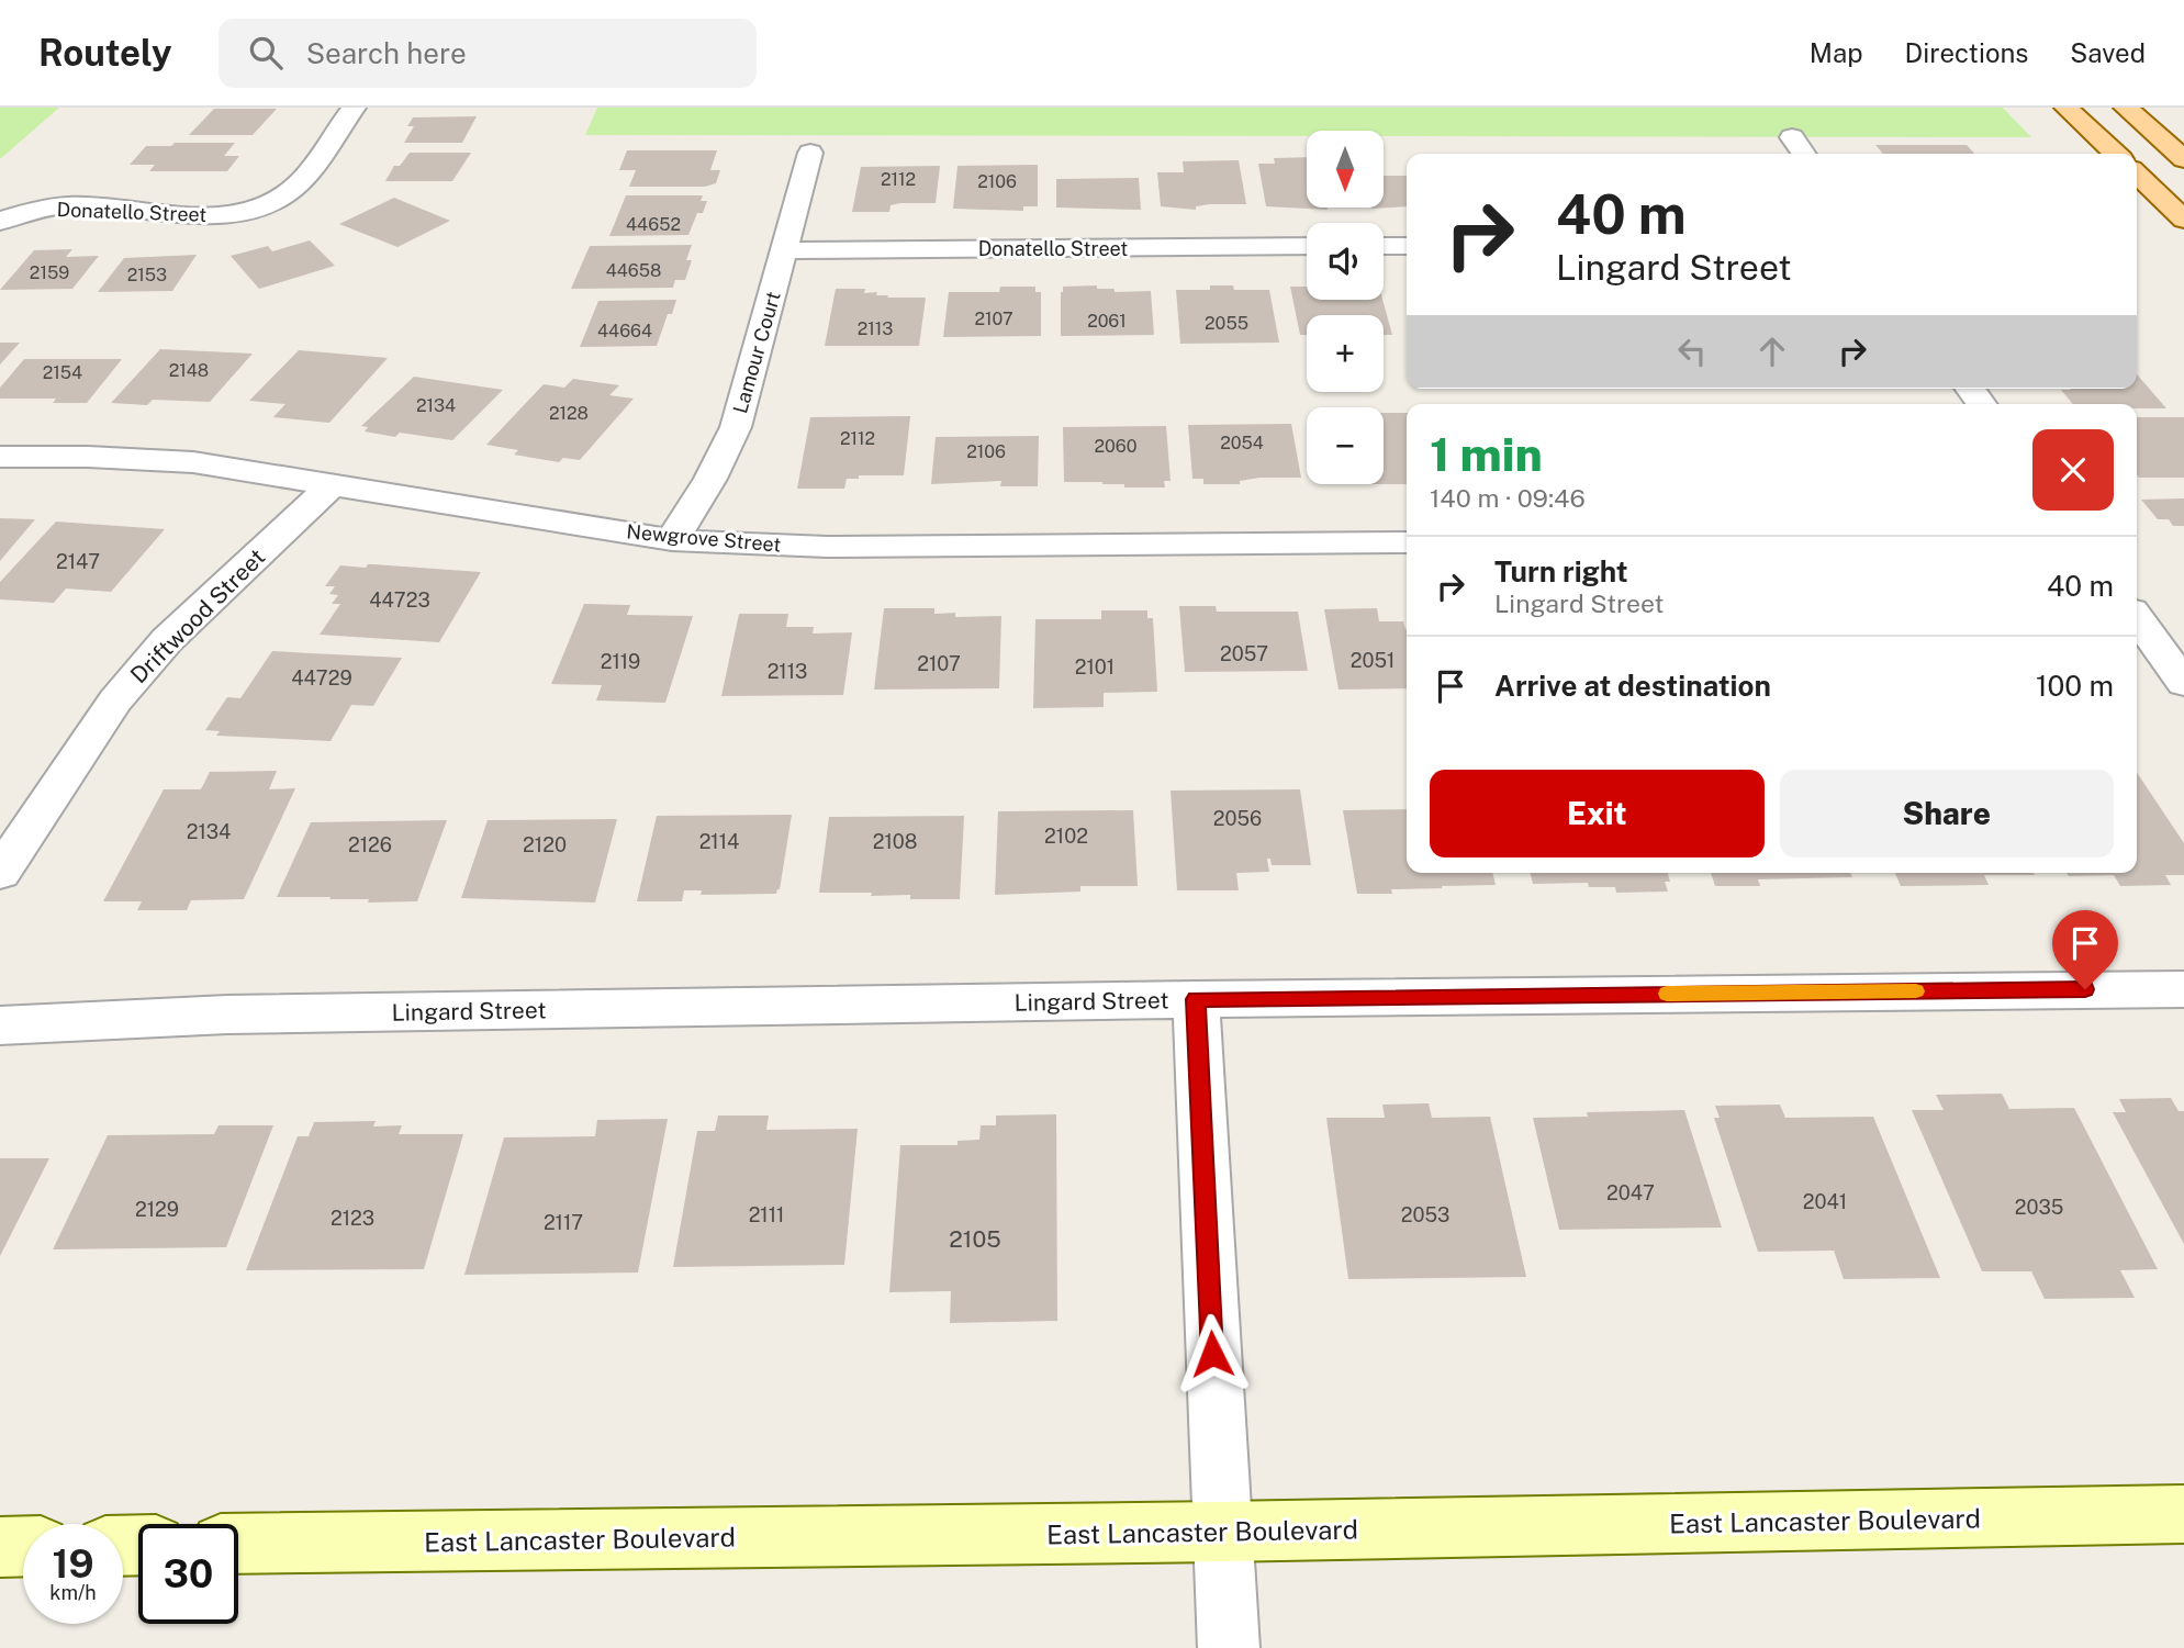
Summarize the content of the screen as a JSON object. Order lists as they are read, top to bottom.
{
  "streets": {
    "main road": ["East Lancaster Boulevard"],
    "street": [
      "Donatello Street",
      "Lamour Court",
      "Newgrove Street",
      "Driftwood Street",
      "Lingard Street"
    ]
  },
  "crossings": [
    ["Donatello Street", "Lamour Court"],
    ["Lamour Court", "Newgrove Street"],
    ["Newgrove Street", "Driftwood Street"]
  ],
  "house_numbers": [
    "2112",
    "2106",
    "44652",
    "44658",
    "2159",
    "2153",
    "2107",
    "2061",
    "2055",
    "2113",
    "44664",
    "2148",
    "2154",
    "2134",
    "2128",
    "2112",
    "2054",
    "2060",
    "2106",
    "2147",
    "44723",
    "2057",
    "2051",
    "2119",
    "2107",
    "2101",
    "2113",
    "44729",
    "2056",
    "2134",
    "2102",
    "2114",
    "2108",
    "2126",
    "2120",
    "2047",
    "2041",
    "2035",
    "2129",
    "2111",
    "2053",
    "2123",
    "2117",
    "2105"
  ],
  "north": "bottom",
  "page": {
    "header": "Routely",
    "search": "Search here",
    "nav": ["Map", "Directions", "Saved"],
    "map_buttons": ["+", "−"],
    "turn": ["40 m", "Lingard Street"],
    "heading": ["1 min", "140 m · 09:46"],
    "list": [
      {
        "name": "Turn right",
        "note": "Lingard Street",
        "value": "40 m"
      },
      {
        "name": "Arrive at destination",
        "value": "100 m"
      }
    ],
    "buttons": ["Exit", "Share"],
    "speed": "19 km/h",
    "limit": "30"
  }
}
